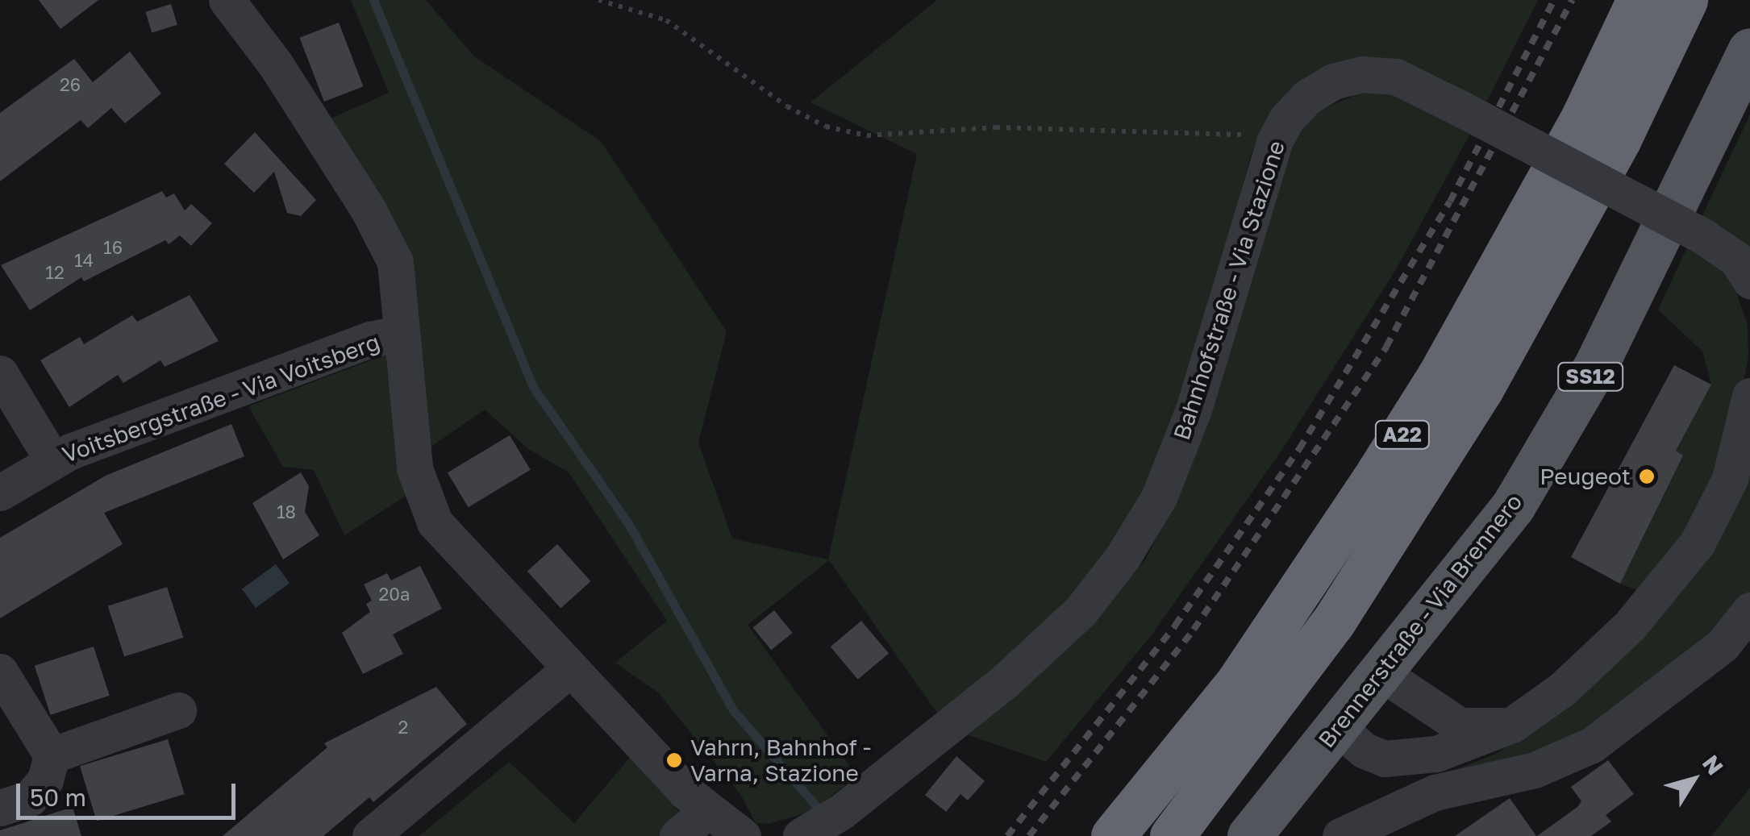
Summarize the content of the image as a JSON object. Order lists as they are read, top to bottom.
{
  "streets": {
    "highway": ["A22"],
    "main road": ["SS12", "Brennerstraße - Via Brennero"],
    "street": ["Bahnhofstraße - Via Stazione", "Voitsbergstraße - Via Voitsberg"]
  },
  "places": ["Peugeot", "Vahrn, Bahnhof - Varna, Stazione"],
  "house_numbers": [
    "26",
    "16",
    "14",
    "12",
    "18",
    "20a",
    "2"
  ],
  "scale_bar": "50 m",
  "north": "top right"
}
